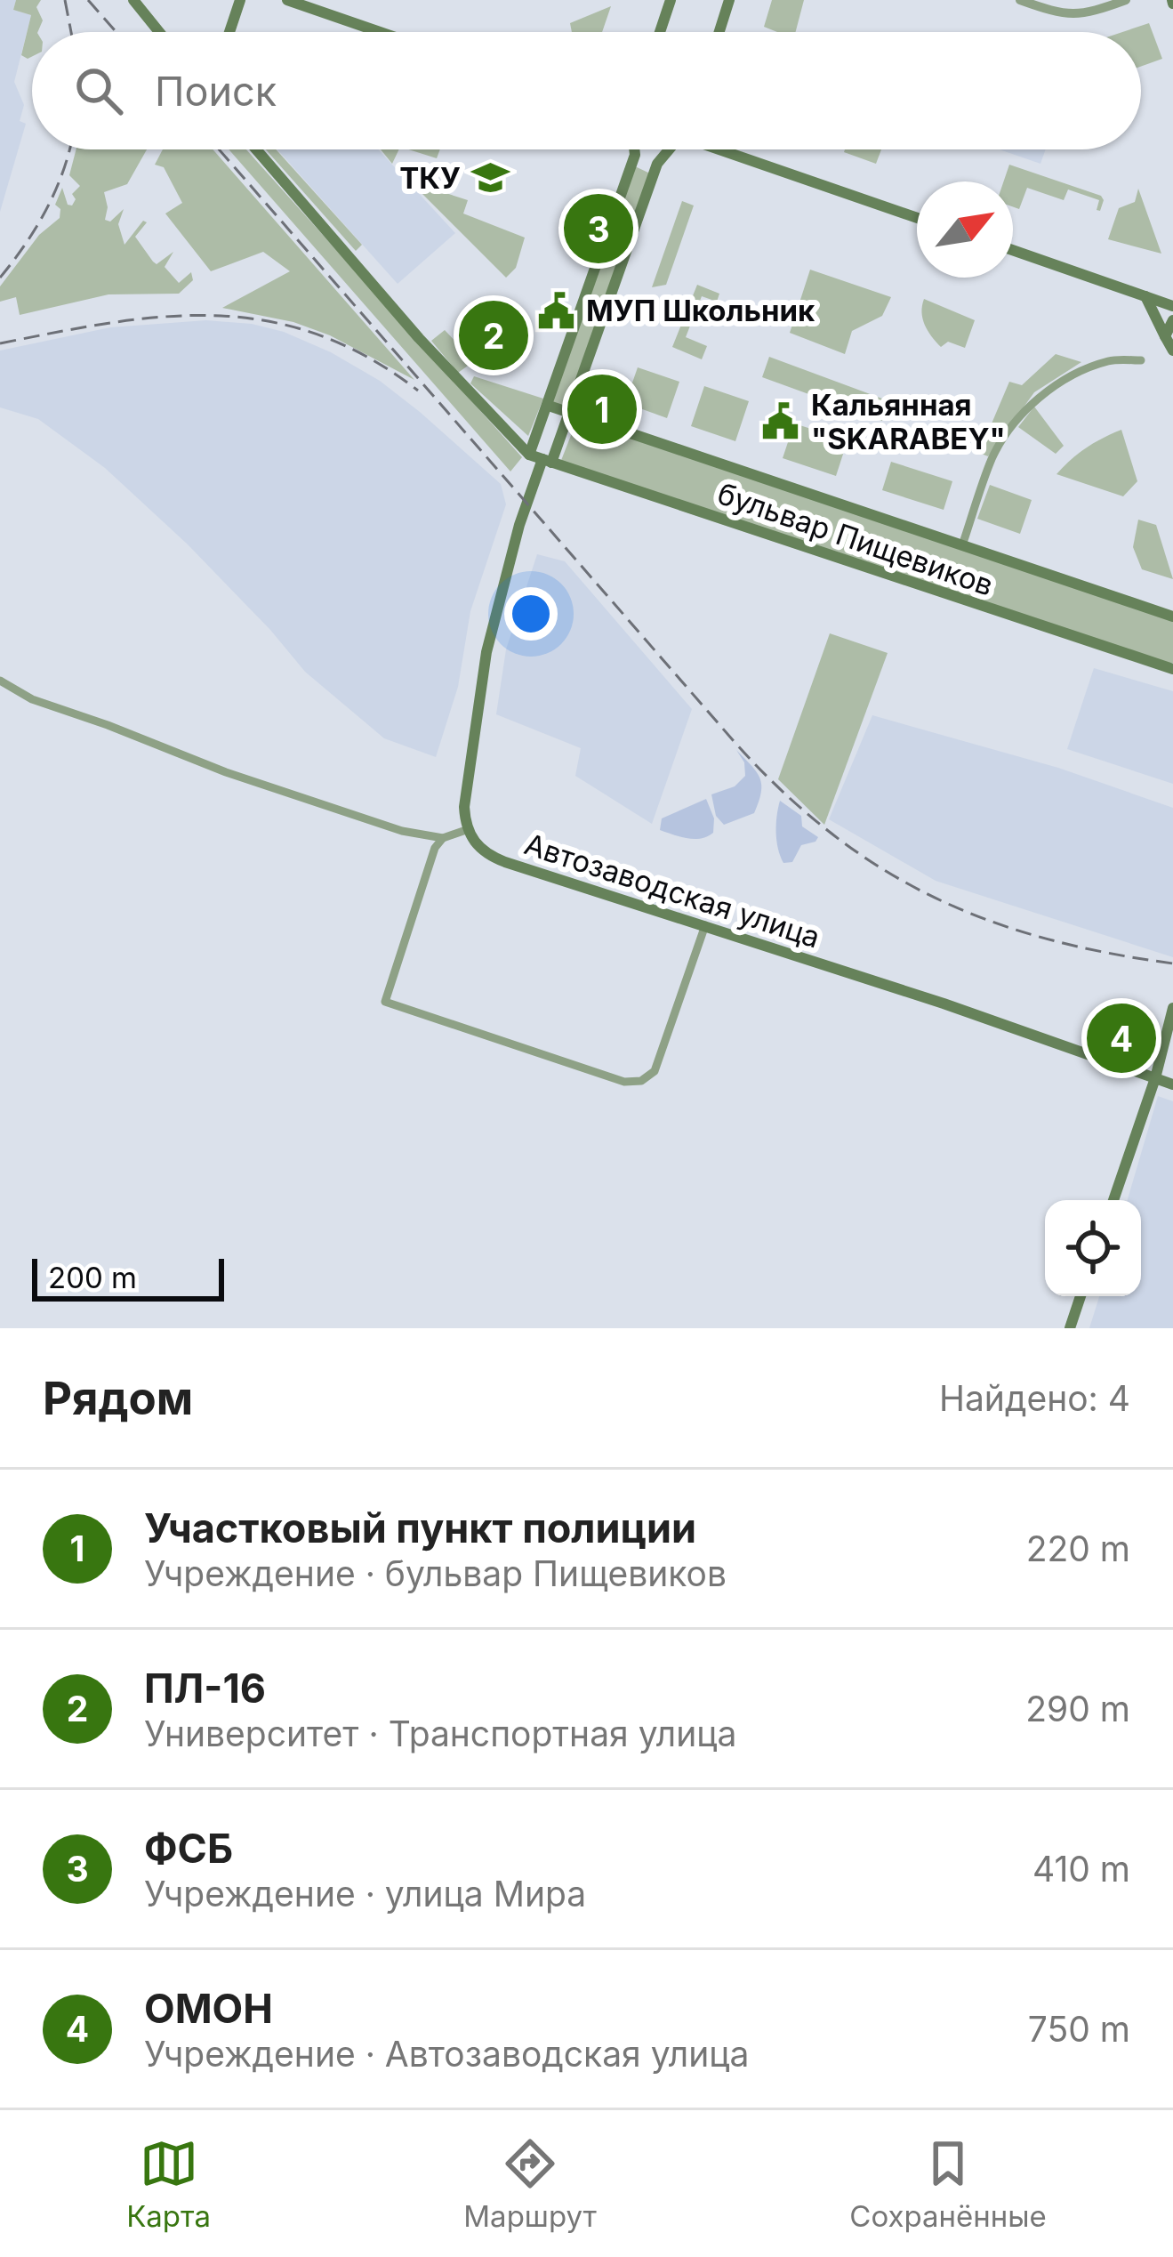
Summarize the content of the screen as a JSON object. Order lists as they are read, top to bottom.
{
  "streets": {
    "main road": ["бульвар Пищевиков", "Автозаводская улица"]
  },
  "places": {
    "school or university": ["ТКУ"],
    "public building": ["МУП Школьник", "Кальянная \"SKARABEY\""]
  },
  "scale_bar": "200 m",
  "north": "top right",
  "page": {
    "search": "Поиск",
    "pins": [
      "3",
      "2",
      "1",
      "4"
    ],
    "scale": "200 m",
    "heading": ["Рядом", "Найдено: 4"],
    "list": [
      {
        "mark": "1",
        "name": "Участковый пункт полиции",
        "note": "Учреждение · бульвар Пищевиков",
        "value": "220 m"
      },
      {
        "mark": "2",
        "name": "ПЛ-16",
        "note": "Университет · Транспортная улица",
        "value": "290 m"
      },
      {
        "mark": "3",
        "name": "ФСБ",
        "note": "Учреждение · улица Мира",
        "value": "410 m"
      },
      {
        "mark": "4",
        "name": "ОМОН",
        "note": "Учреждение · Автозаводская улица",
        "value": "750 m"
      }
    ],
    "nav": ["Карта", "Маршрут", "Сохранённые"]
  }
}
